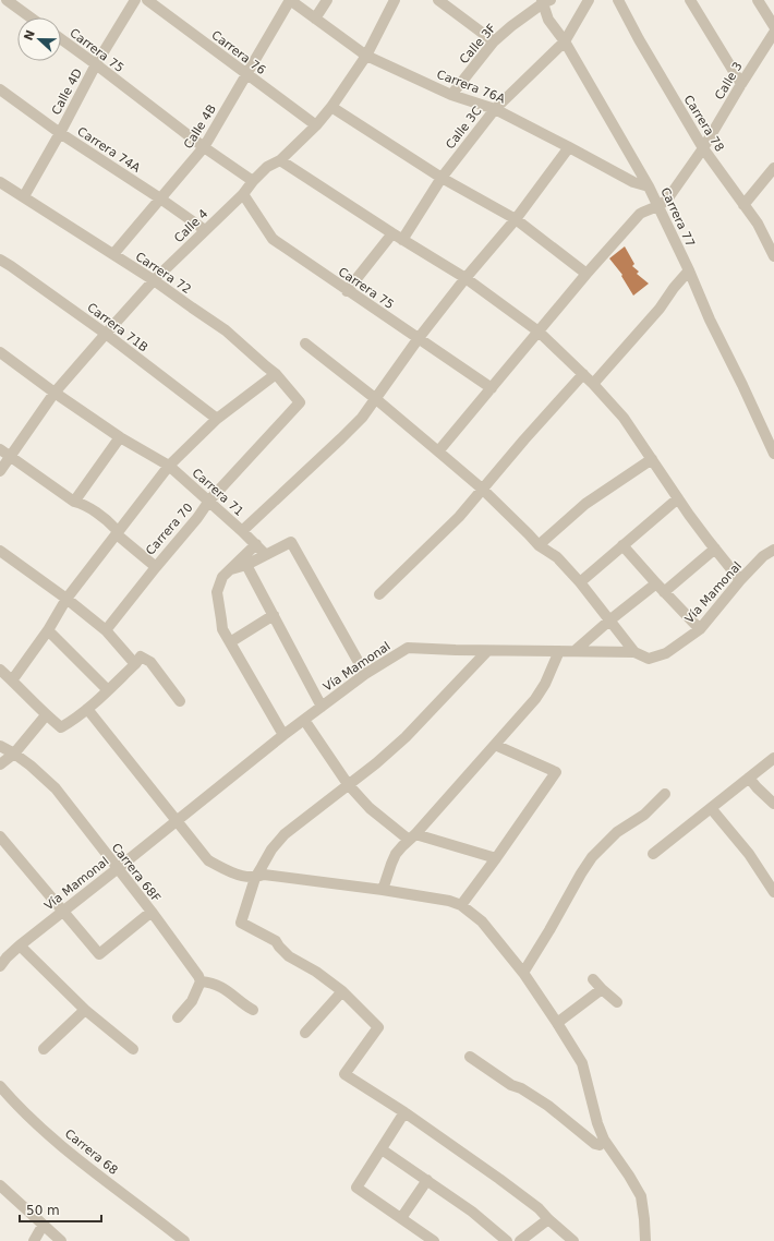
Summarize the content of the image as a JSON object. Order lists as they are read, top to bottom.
{
  "streets": {
    "street": [
      "Calle 3F",
      "Carrera 75",
      "Carrera 76",
      "Calle 3",
      "Carrera 76A",
      "Calle 4D",
      "Carrera 78",
      "Calle 4B",
      "Calle 3C",
      "Carrera 74A",
      "Carrera 77",
      "Calle 4",
      "Carrera 72",
      "Carrera 71B",
      "Carrera 71",
      "Carrera 70",
      "Vía Mamonal",
      "Carrera 68F",
      "Carrera 68"
    ]
  },
  "crossings": [
    ["Calle 3F", "Carrera 76A"],
    ["Calle 3F", "Carrera 77"],
    ["Carrera 75", "Calle 4D"],
    ["Carrera 75", "Calle 4B"],
    ["Carrera 75", "Calle 4"],
    ["Carrera 76", "Calle 4B"],
    ["Carrera 76", "Calle 4"],
    ["Calle 3", "Carrera 78"],
    ["Calle 3", "Carrera 77"],
    ["Carrera 76A", "Calle 4B"],
    ["Carrera 76A", "Calle 3C"],
    ["Carrera 76A", "Carrera 77"],
    ["Carrera 76A", "Calle 4"],
    ["Calle 4D", "Carrera 74A"],
    ["Calle 4D", "Carrera 72"],
    ["Calle 4B", "Carrera 74A"],
    ["Calle 4B", "Carrera 72"],
    ["Calle 3C", "Carrera 77"],
    ["Carrera 74A", "Calle 4"],
    ["Calle 4", "Carrera 72"],
    ["Calle 4", "Carrera 71B"],
    ["Calle 4", "Carrera 71"],
    ["Calle 4", "Carrera 70"],
    ["Carrera 72", "Carrera 70"],
    ["Carrera 71", "Carrera 70"],
    ["Vía Mamonal", "Carrera 68F"]
  ],
  "scale_bar": "50 m",
  "north": "left"
}
